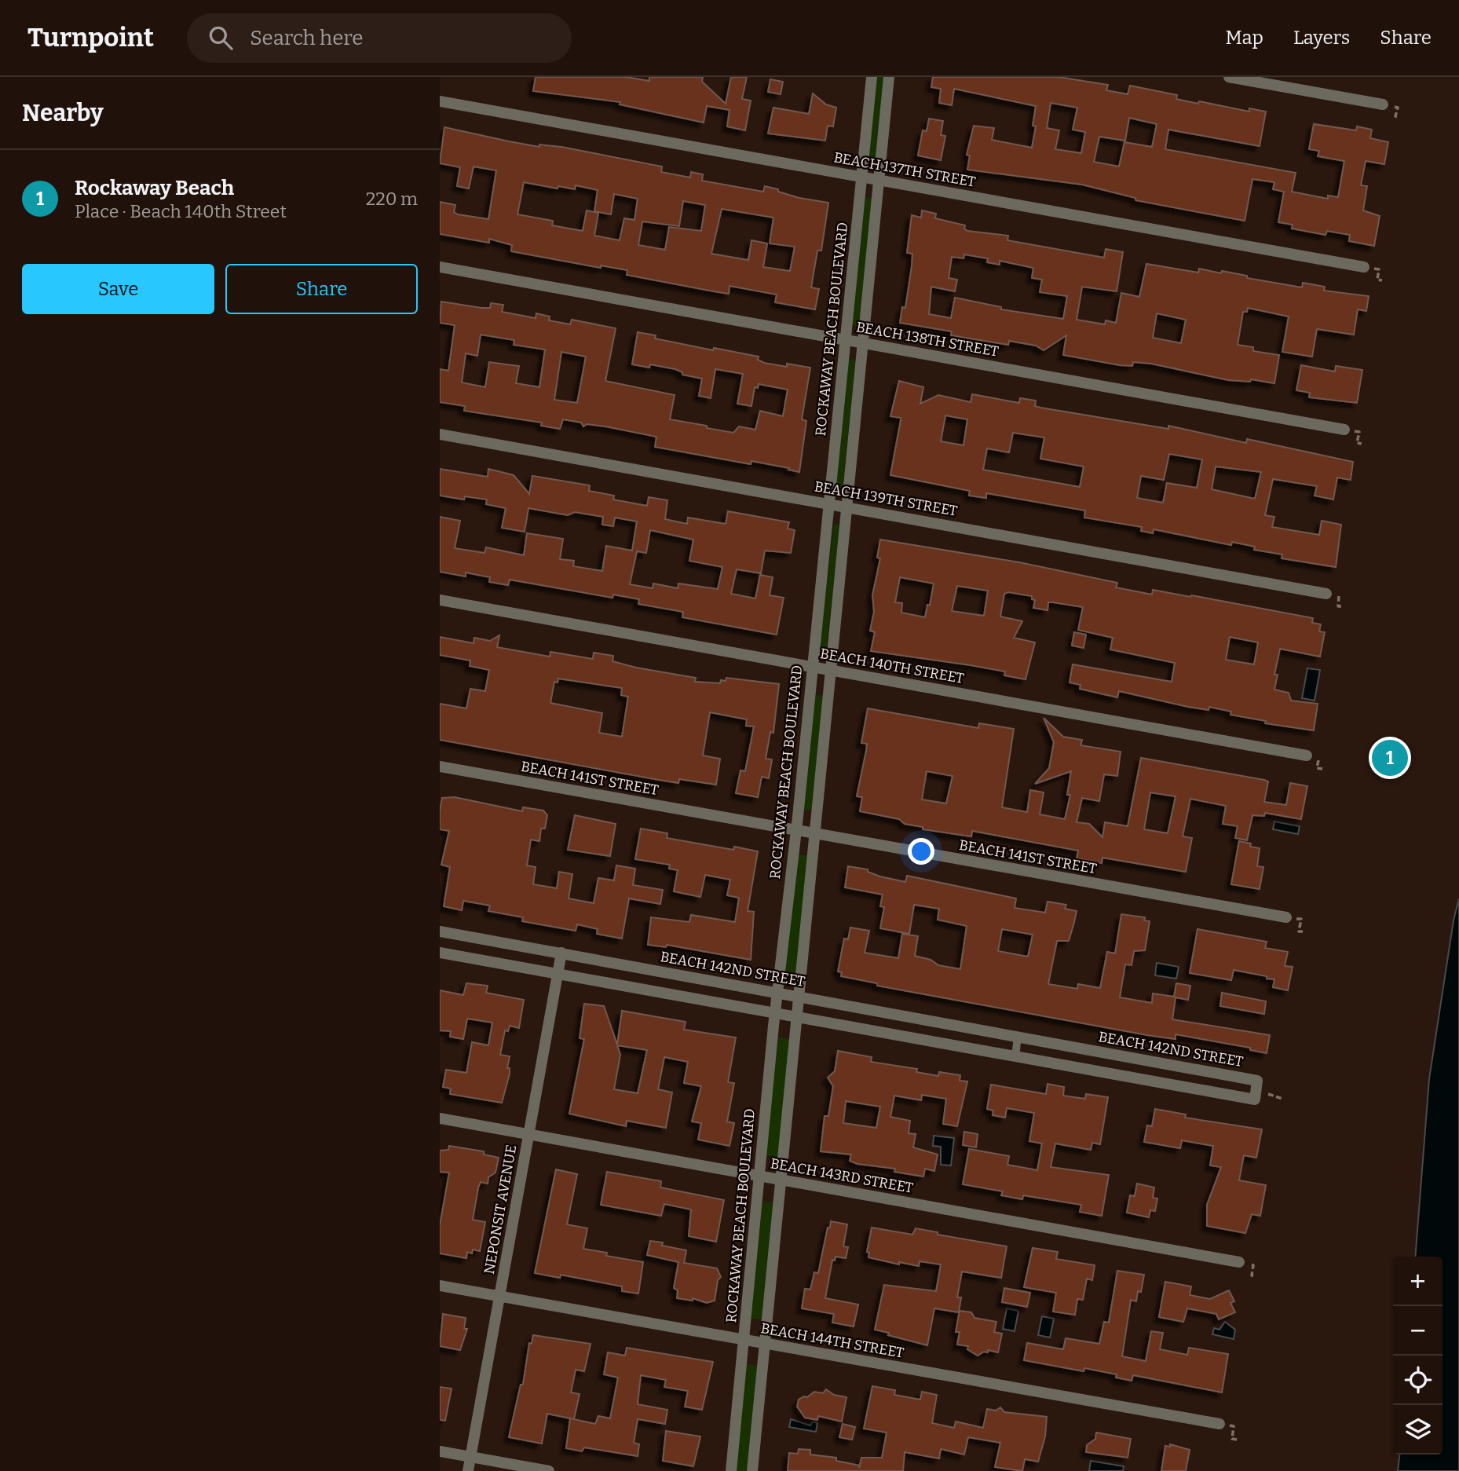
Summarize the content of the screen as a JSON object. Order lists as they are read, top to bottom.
{
  "streets": {
    "street": [
      "BEACH 137TH STREET",
      "ROCKAWAY BEACH BOULEVARD",
      "BEACH 138TH STREET",
      "BEACH 139TH STREET",
      "BEACH 140TH STREET",
      "BEACH 141ST STREET",
      "BEACH 142ND STREET",
      "BEACH 143RD STREET",
      "NEPONSIT AVENUE",
      "BEACH 144TH STREET"
    ]
  },
  "crossings": [
    ["BEACH 137TH STREET", "ROCKAWAY BEACH BOULEVARD"],
    ["ROCKAWAY BEACH BOULEVARD", "BEACH 138TH STREET"],
    ["ROCKAWAY BEACH BOULEVARD", "BEACH 139TH STREET"],
    ["ROCKAWAY BEACH BOULEVARD", "BEACH 140TH STREET"],
    ["ROCKAWAY BEACH BOULEVARD", "BEACH 141ST STREET"],
    ["ROCKAWAY BEACH BOULEVARD", "BEACH 142ND STREET"],
    ["ROCKAWAY BEACH BOULEVARD", "BEACH 143RD STREET"],
    ["ROCKAWAY BEACH BOULEVARD", "BEACH 144TH STREET"],
    ["BEACH 142ND STREET", "NEPONSIT AVENUE"],
    ["BEACH 143RD STREET", "NEPONSIT AVENUE"],
    ["NEPONSIT AVENUE", "BEACH 144TH STREET"]
  ],
  "page": {
    "header": "Turnpoint",
    "search": "Search here",
    "nav": ["Map", "Layers", "Share"],
    "heading": "Nearby",
    "list": [
      {
        "mark": "1",
        "name": "Rockaway Beach",
        "note": "Place · Beach 140th Street",
        "value": "220 m"
      }
    ],
    "buttons": ["Save", "Share"],
    "pins": "1",
    "map_buttons": ["+", "−"]
  }
}
